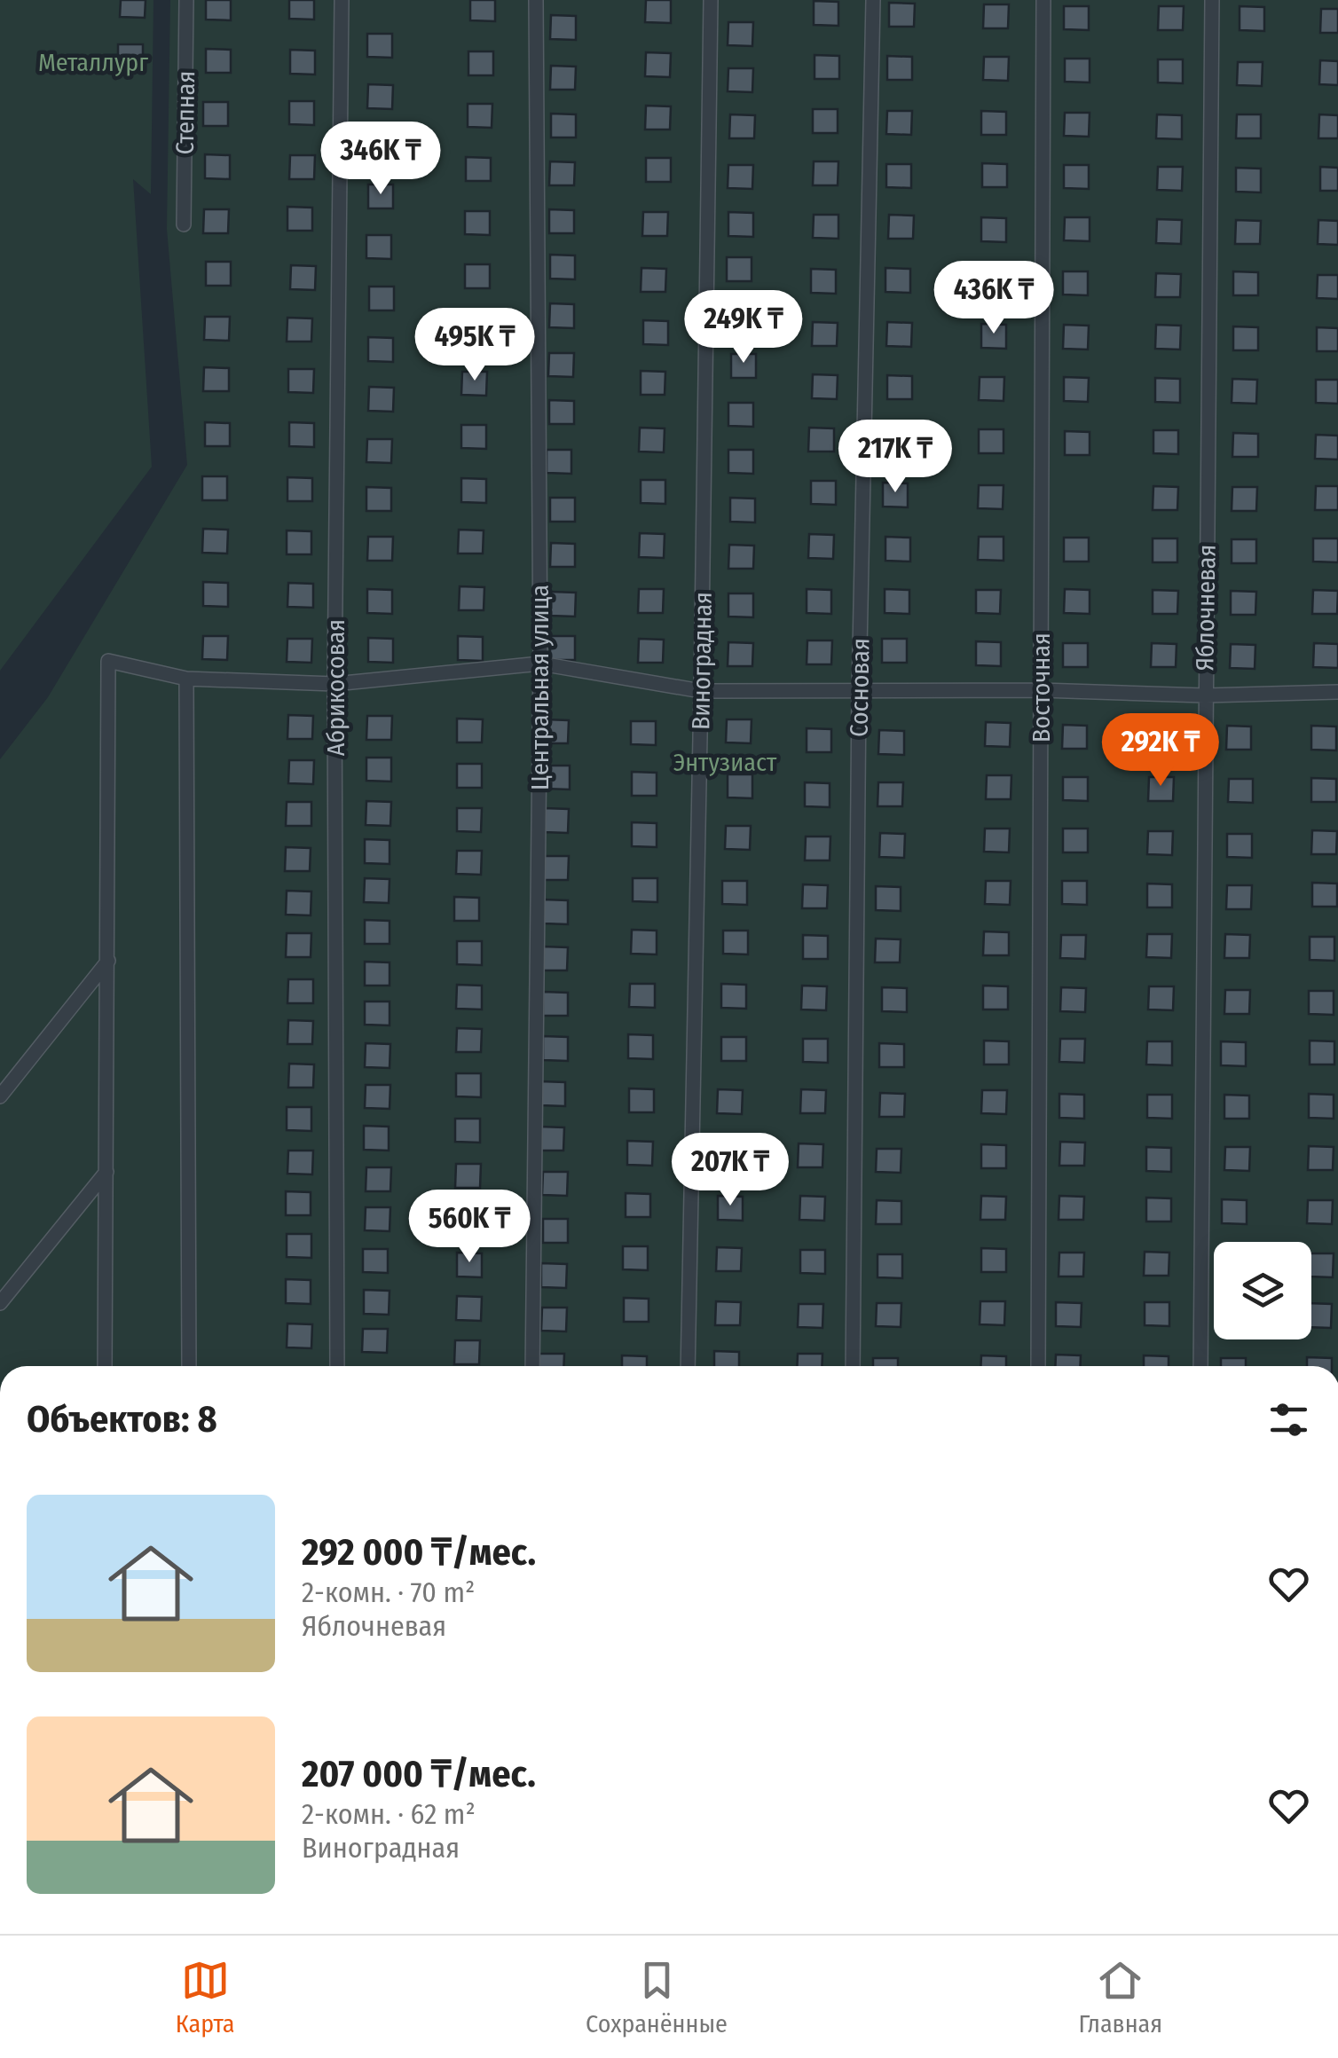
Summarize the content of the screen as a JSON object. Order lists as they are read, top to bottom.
{
  "streets": {
    "street": [
      "Степная",
      "Яблочневая",
      "Виноградная",
      "Абрикосовая",
      "Центральная улица",
      "Сосновая",
      "Восточная"
    ]
  },
  "parks": ["Металлург", "Энтузиаст"],
  "page": {
    "price": [
      "346K ₸",
      "436K ₸",
      "249K ₸",
      "495K ₸",
      "217K ₸",
      "292K ₸",
      "207K ₸",
      "560K ₸"
    ],
    "heading": "Объектов: 8",
    "list": [
      {
        "name": "292 000 ₸/мес.",
        "note": "2-комн. · 70 m² · Яблочневая"
      },
      {
        "name": "207 000 ₸/мес.",
        "note": "2-комн. · 62 m² · Виноградная"
      }
    ],
    "tabs": ["Карта", "Сохранённые", "Главная"]
  }
}
